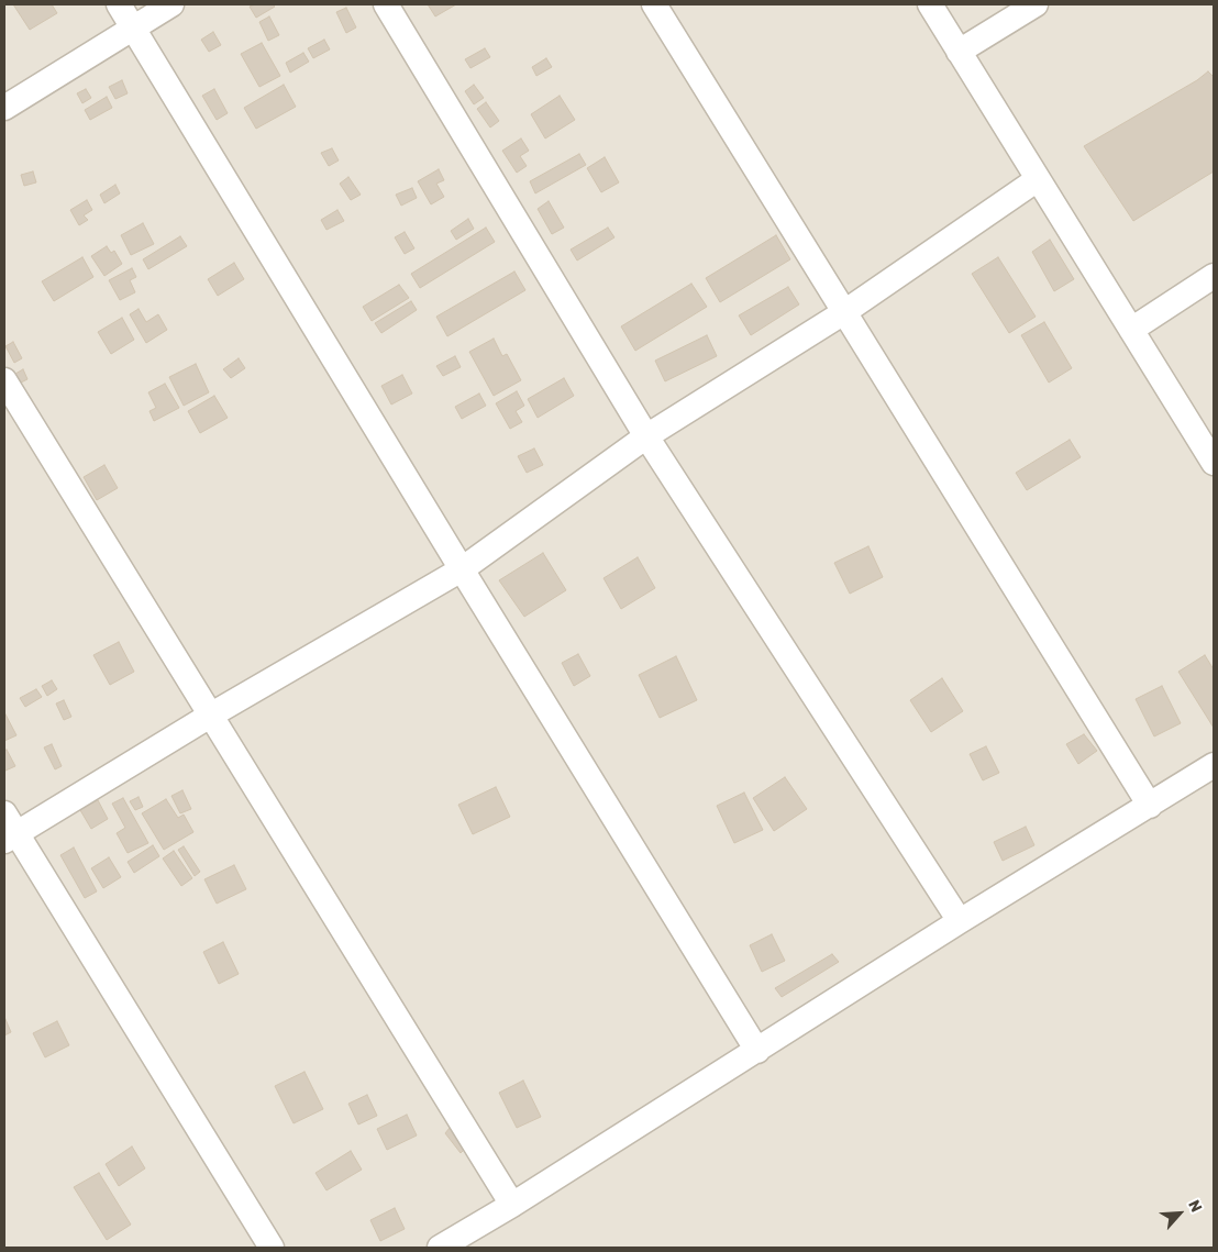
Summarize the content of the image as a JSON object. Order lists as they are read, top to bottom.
{
  "north": "top right"
}
